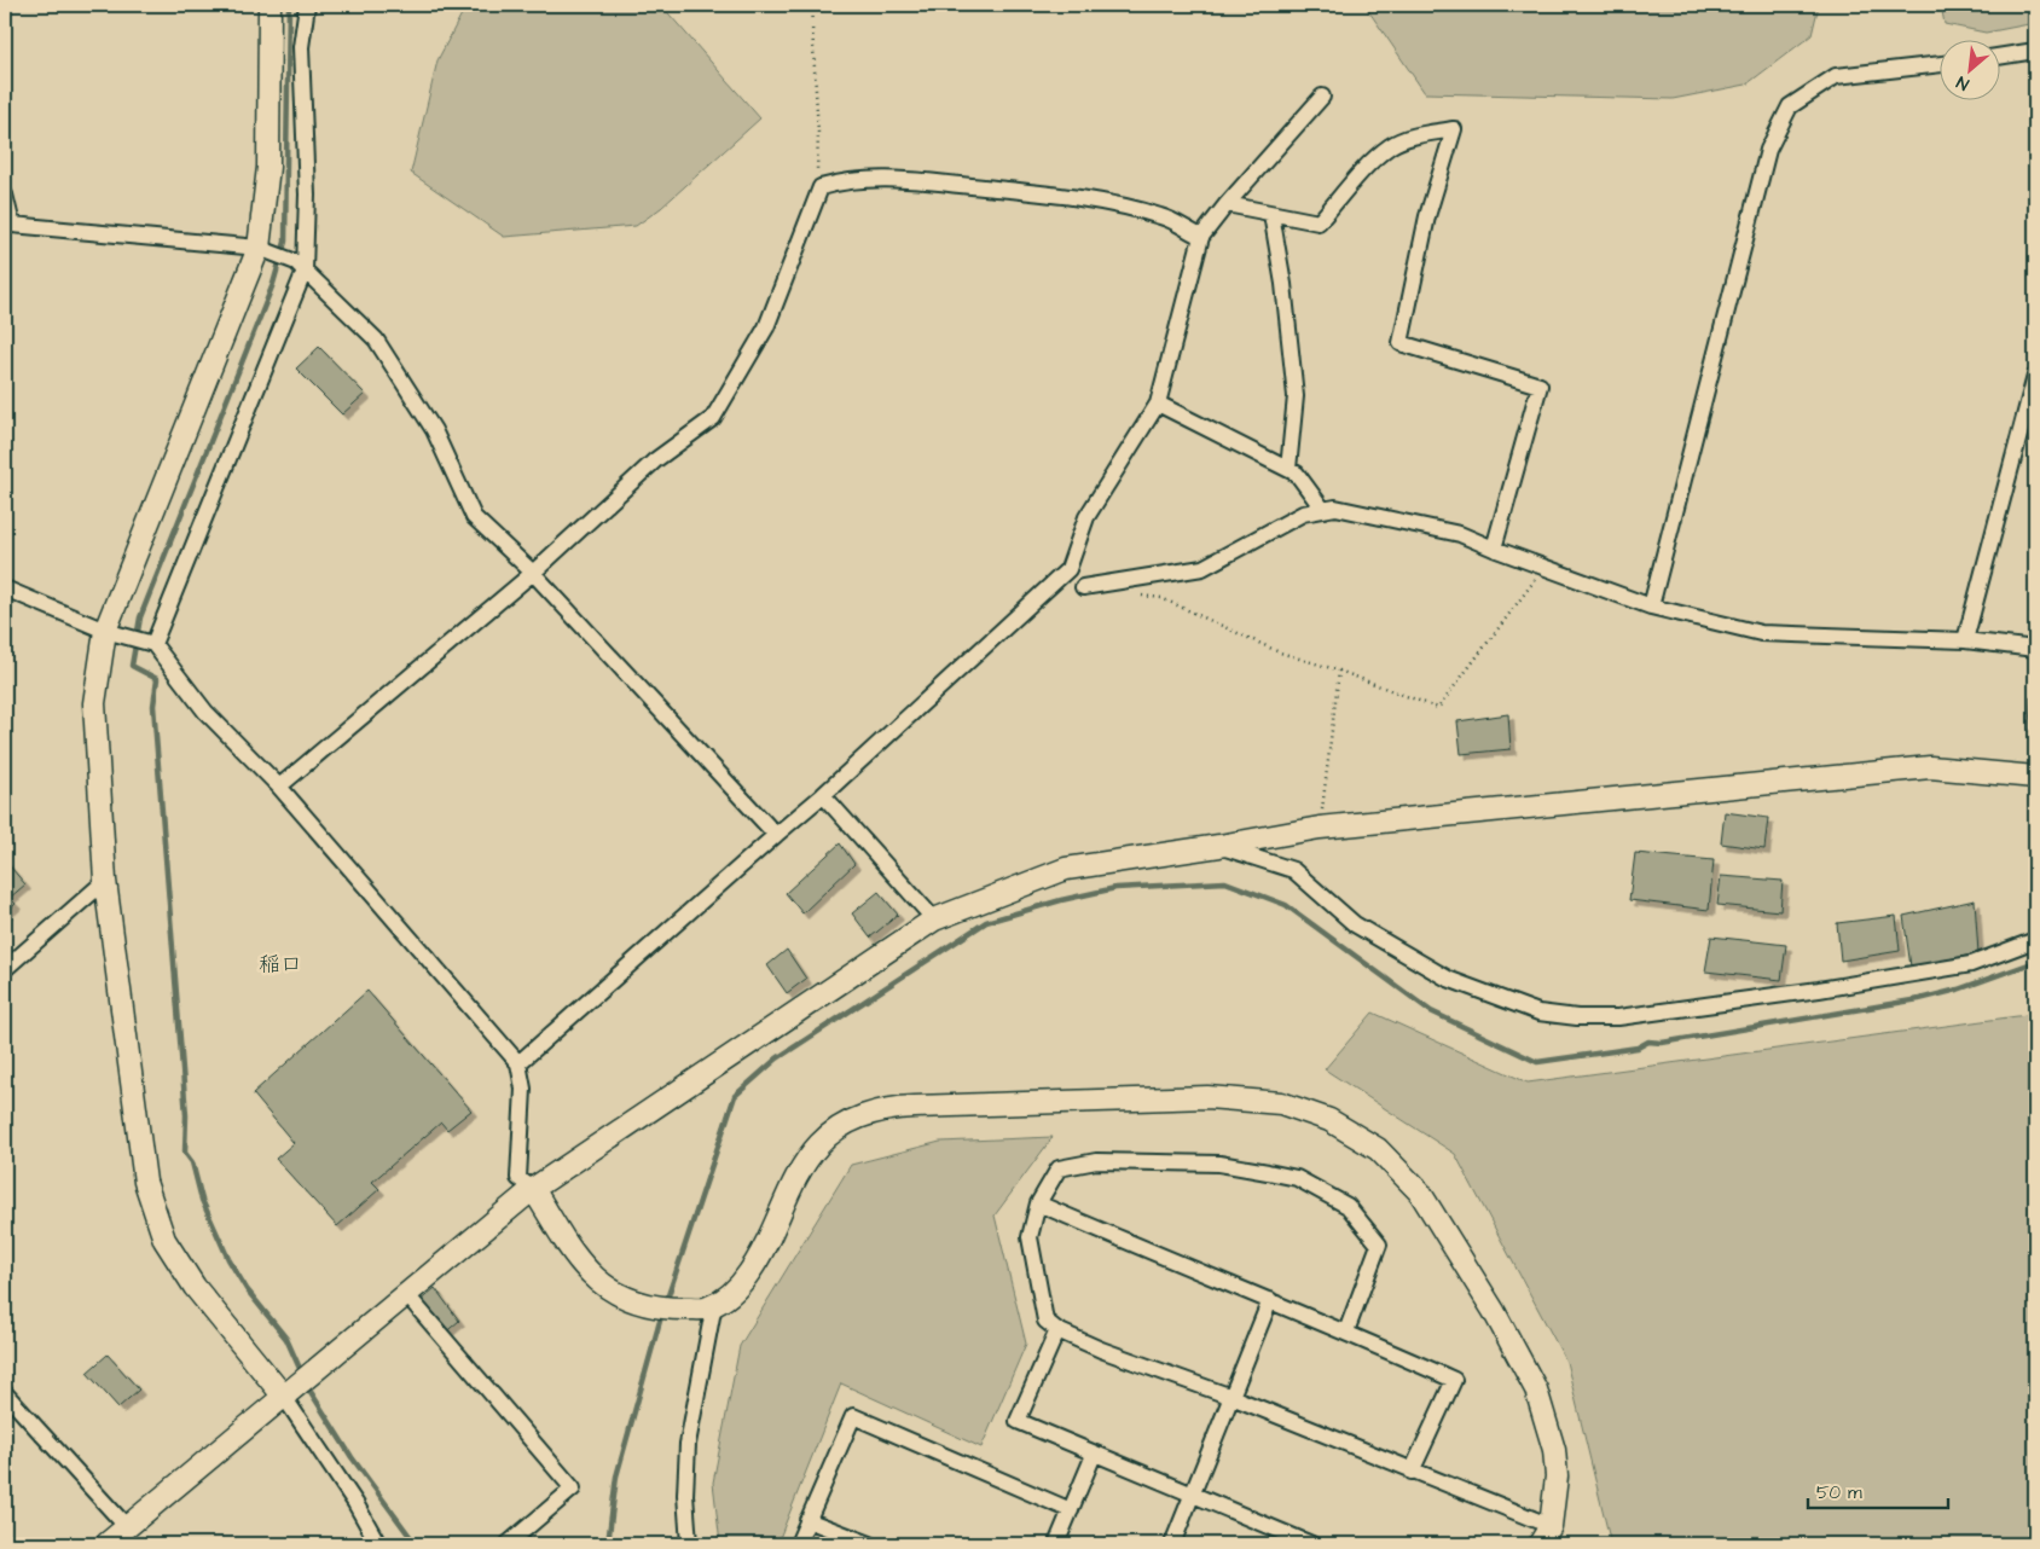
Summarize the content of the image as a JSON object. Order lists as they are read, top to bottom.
{
  "districts": ["稲口"],
  "scale_bar": "50 m",
  "north": "bottom left"
}
